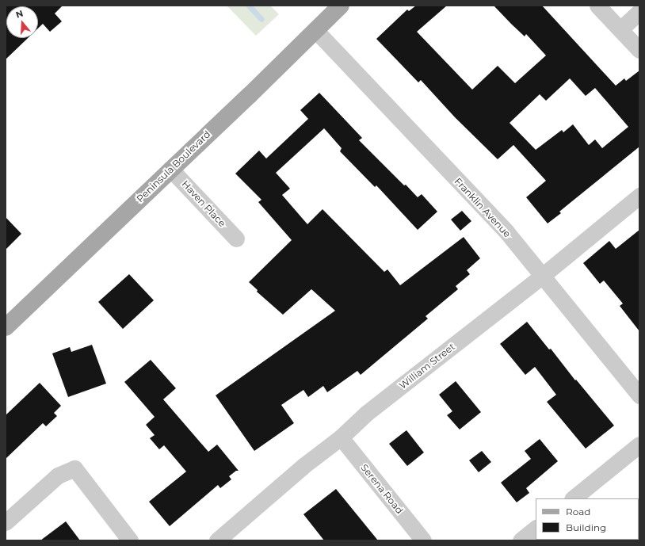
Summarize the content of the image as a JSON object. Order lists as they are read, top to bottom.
{
  "streets": {
    "main road": ["Peninsula Boulevard"],
    "street": [
      "Haven Place",
      "Franklin Avenue",
      "William Street",
      "Serena Road"
    ]
  },
  "crossings": [
    ["Peninsula Boulevard", "Haven Place"],
    ["Peninsula Boulevard", "Franklin Avenue"],
    ["Franklin Avenue", "William Street"],
    ["William Street", "Serena Road"]
  ],
  "legend": ["Road", "Building"],
  "north": "top"
}
